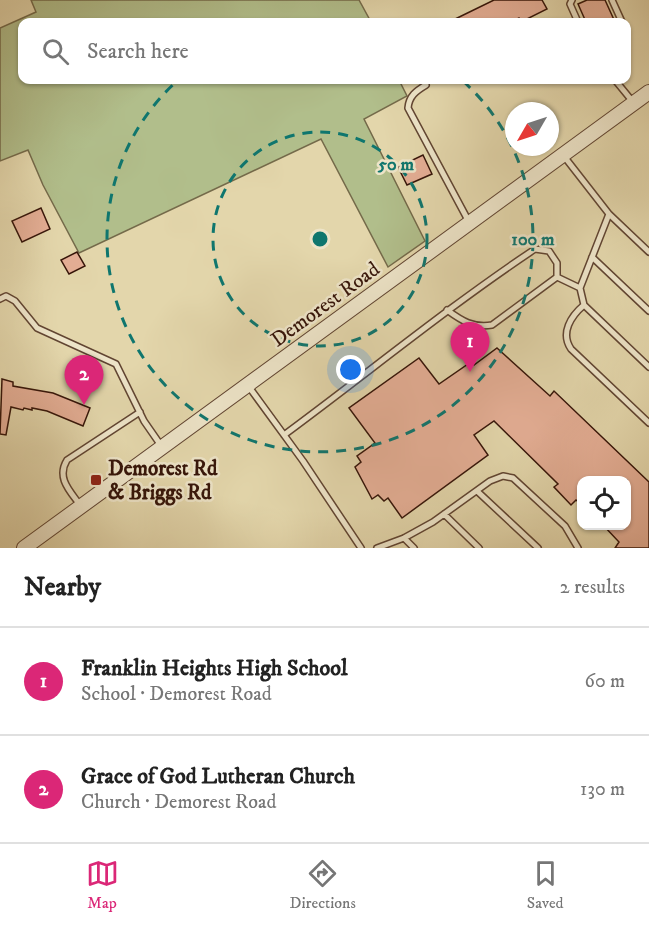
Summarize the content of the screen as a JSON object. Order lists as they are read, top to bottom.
{
  "streets": {
    "street": ["Demorest Road"]
  },
  "places": {
    "transit": ["Demorest Rd & Briggs Rd"]
  },
  "north": "bottom left",
  "page": {
    "search": "Search here",
    "pins": ["1", "2"],
    "heading": ["Nearby", "2 results"],
    "list": [
      {
        "mark": "1",
        "name": "Franklin Heights High School",
        "note": "School · Demorest Road",
        "value": "60 m"
      },
      {
        "mark": "2",
        "name": "Grace of God Lutheran Church",
        "note": "Church · Demorest Road",
        "value": "130 m"
      }
    ],
    "nav": ["Map", "Directions", "Saved"]
  },
  "rings": ["50 m", "100 m"]
}
